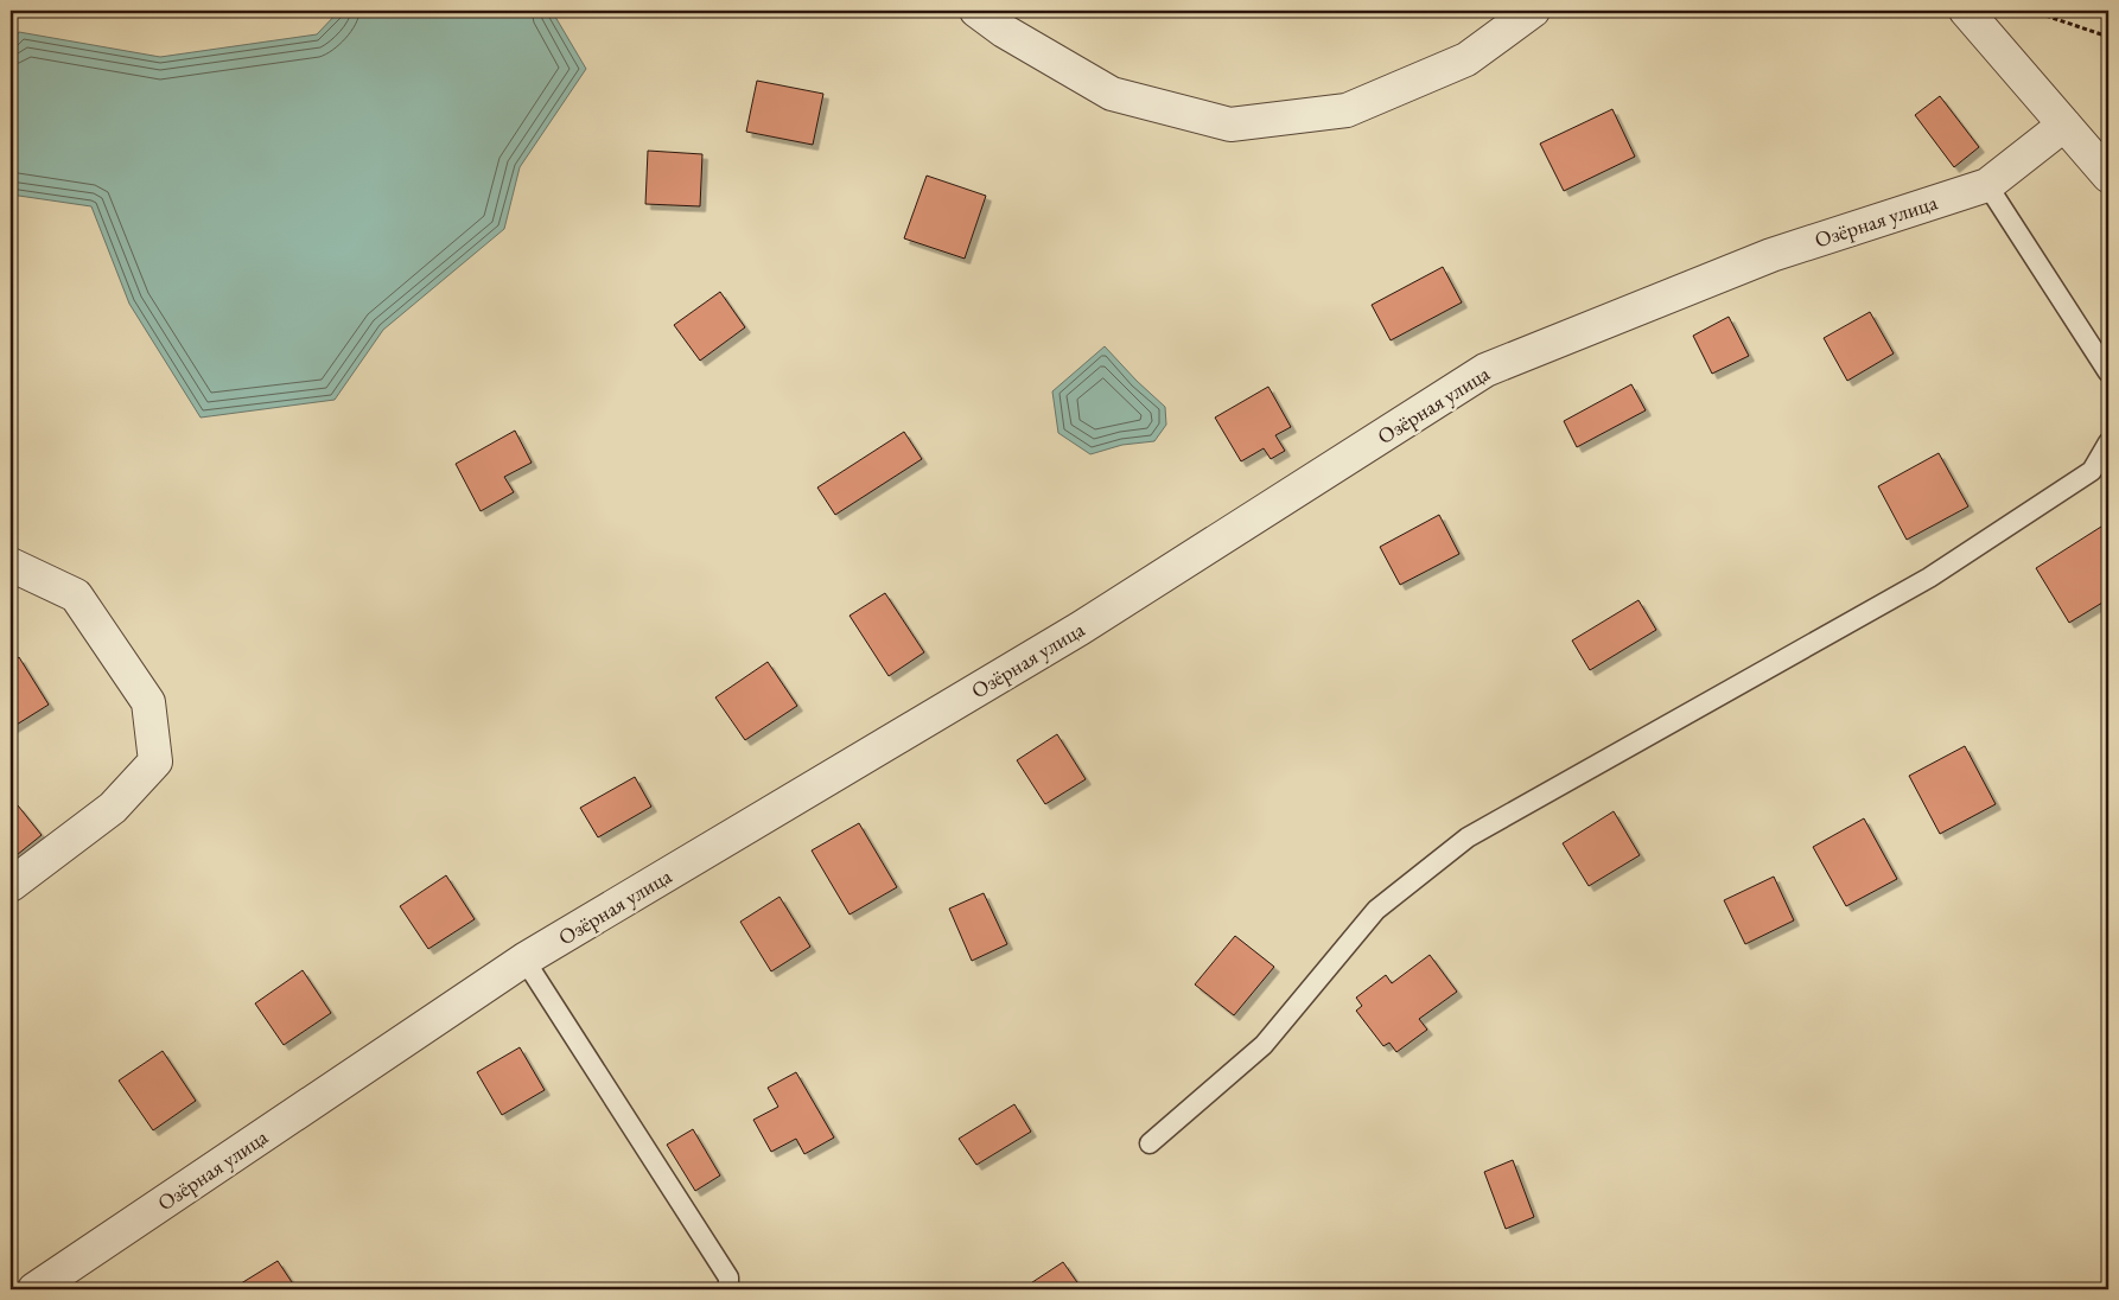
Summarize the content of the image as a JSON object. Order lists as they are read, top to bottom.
{
  "streets": {
    "street": ["Озёрная улица"]
  }
}
